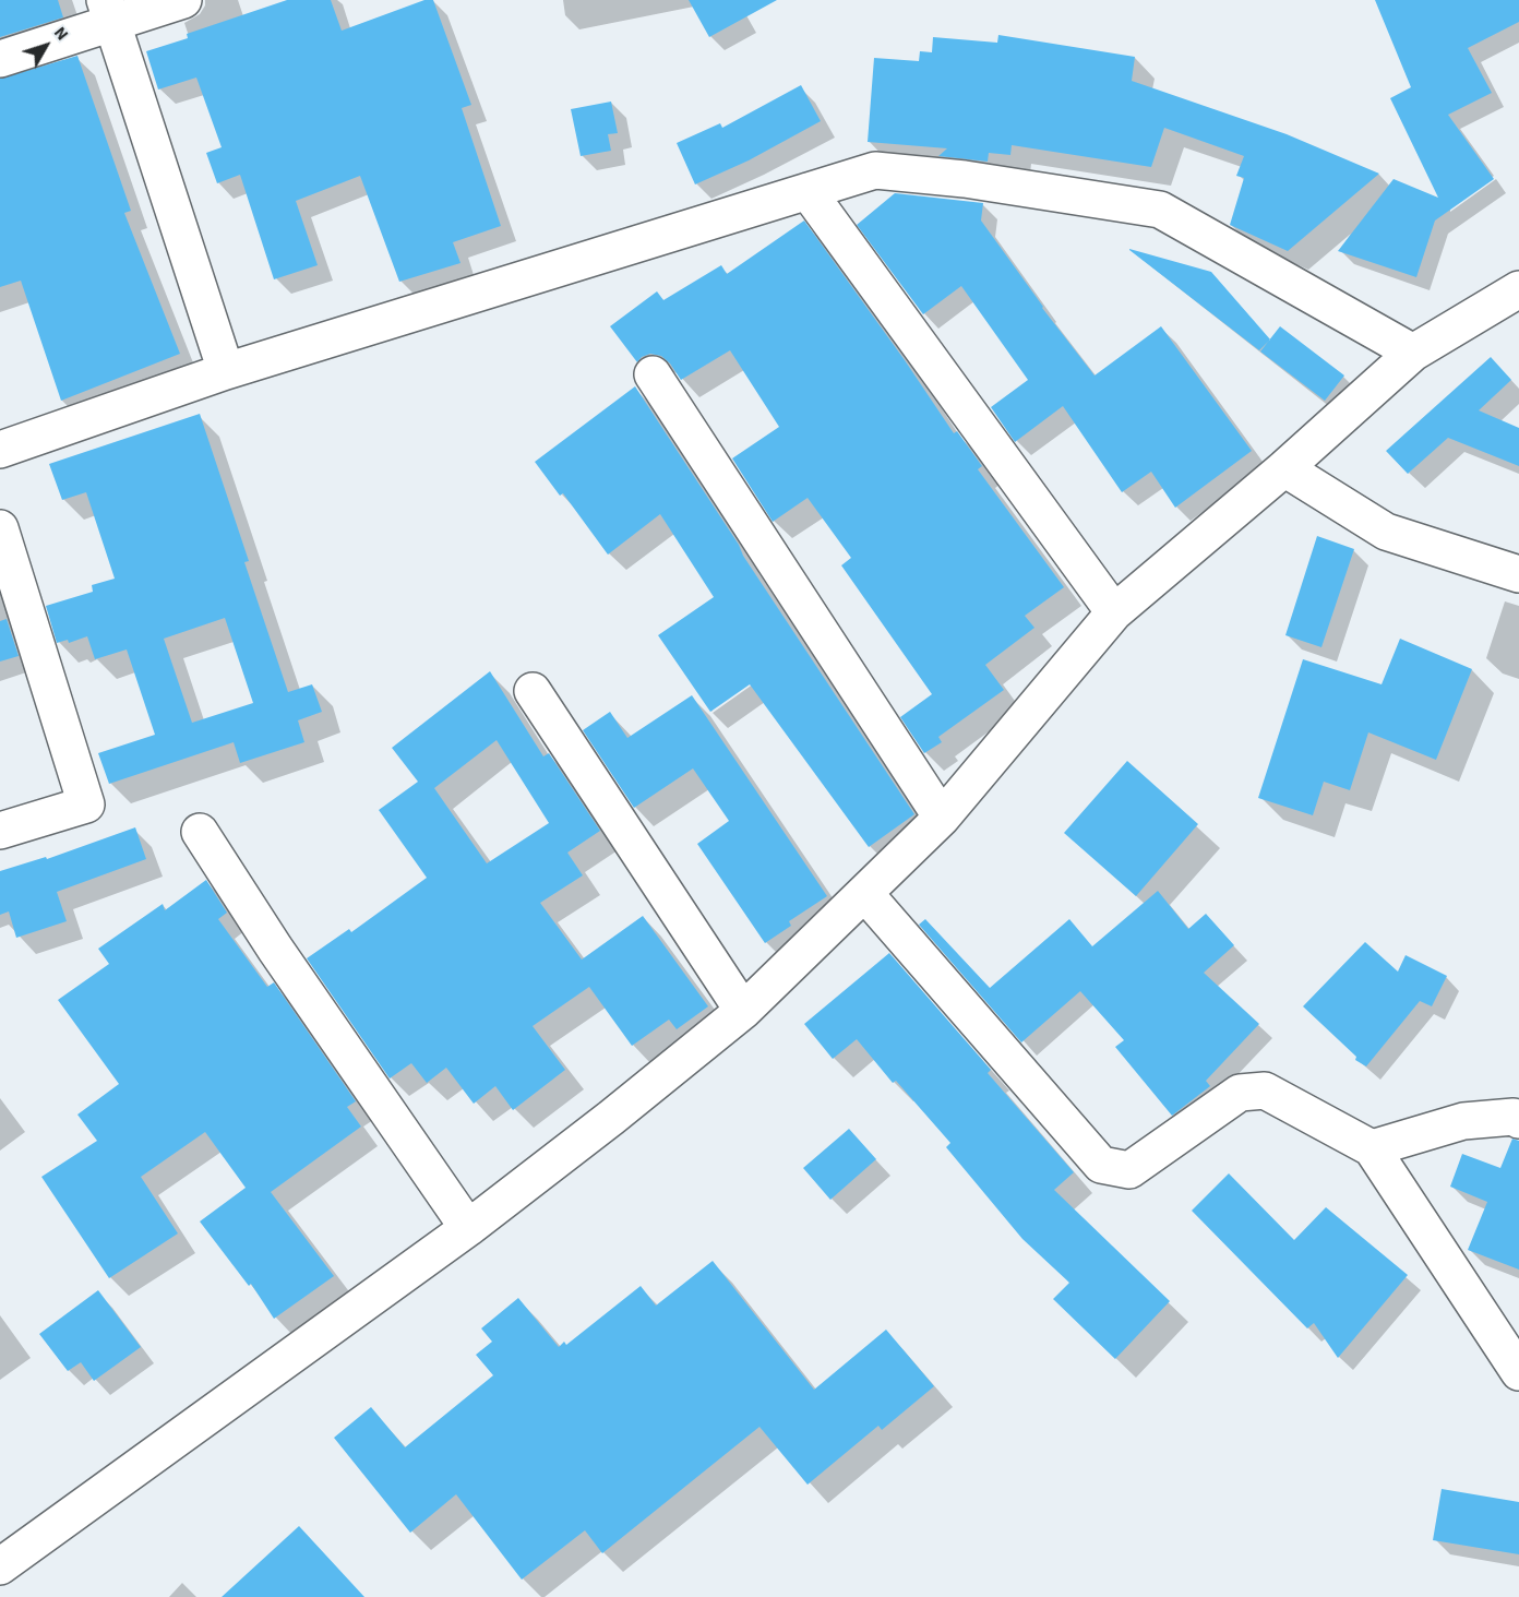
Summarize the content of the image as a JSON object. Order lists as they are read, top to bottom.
{
  "north": "top right"
}
